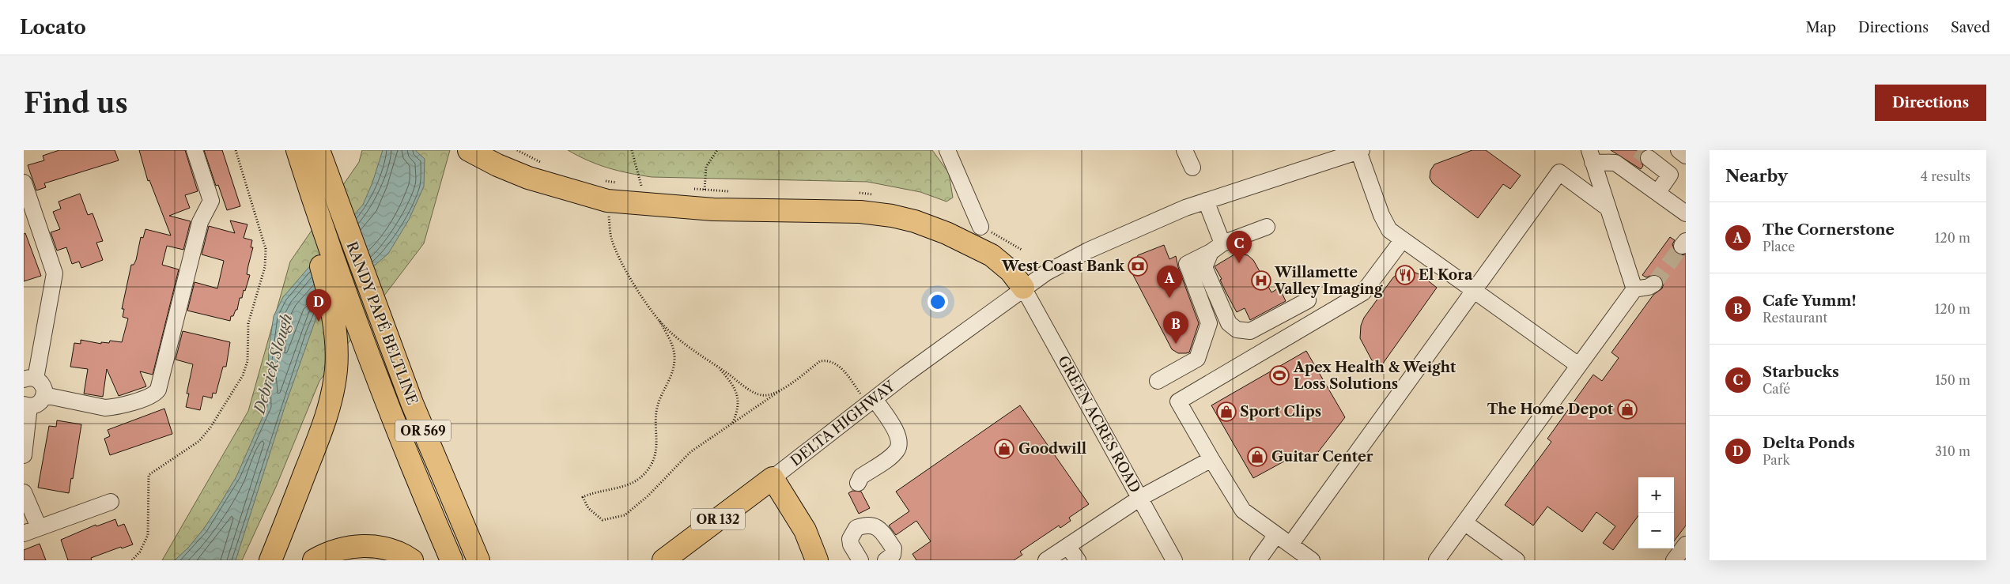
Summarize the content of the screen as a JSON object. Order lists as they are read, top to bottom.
{
  "streets": {
    "highway": [
      "RANDY PAPÉ BELTLINE",
      "DELTA HIGHWAY",
      "OR 569",
      "OR 132"
    ],
    "street": ["GREEN ACRES ROAD"]
  },
  "crossings": [
    ["DELTA HIGHWAY", "GREEN ACRES ROAD"]
  ],
  "water": ["Debrick Slough"],
  "places": {
    "bank": ["West Coast Bank"],
    "restaurant": ["El Kora"],
    "hospital": ["Willamette Valley Imaging"],
    "sports": ["Apex Health & Weight Loss Solutions"],
    "shop": [
      "The Home Depot",
      "Sport Clips",
      "Goodwill",
      "Guitar Center"
    ]
  },
  "page": {
    "header": "Locato",
    "nav": ["Map", "Directions", "Saved"],
    "buttons": "Directions",
    "title": "Find us",
    "heading": ["Nearby", "4 results"],
    "list": [
      {
        "mark": "A",
        "name": "The Cornerstone",
        "note": "Place",
        "value": "120 m"
      },
      {
        "mark": "B",
        "name": "Cafe Yumm!",
        "note": "Restaurant",
        "value": "120 m"
      },
      {
        "mark": "C",
        "name": "Starbucks",
        "note": "Café",
        "value": "150 m"
      },
      {
        "mark": "D",
        "name": "Delta Ponds",
        "note": "Park",
        "value": "310 m"
      }
    ],
    "pins": [
      "C",
      "A",
      "D",
      "B"
    ],
    "map_buttons": ["+", "−"]
  }
}
